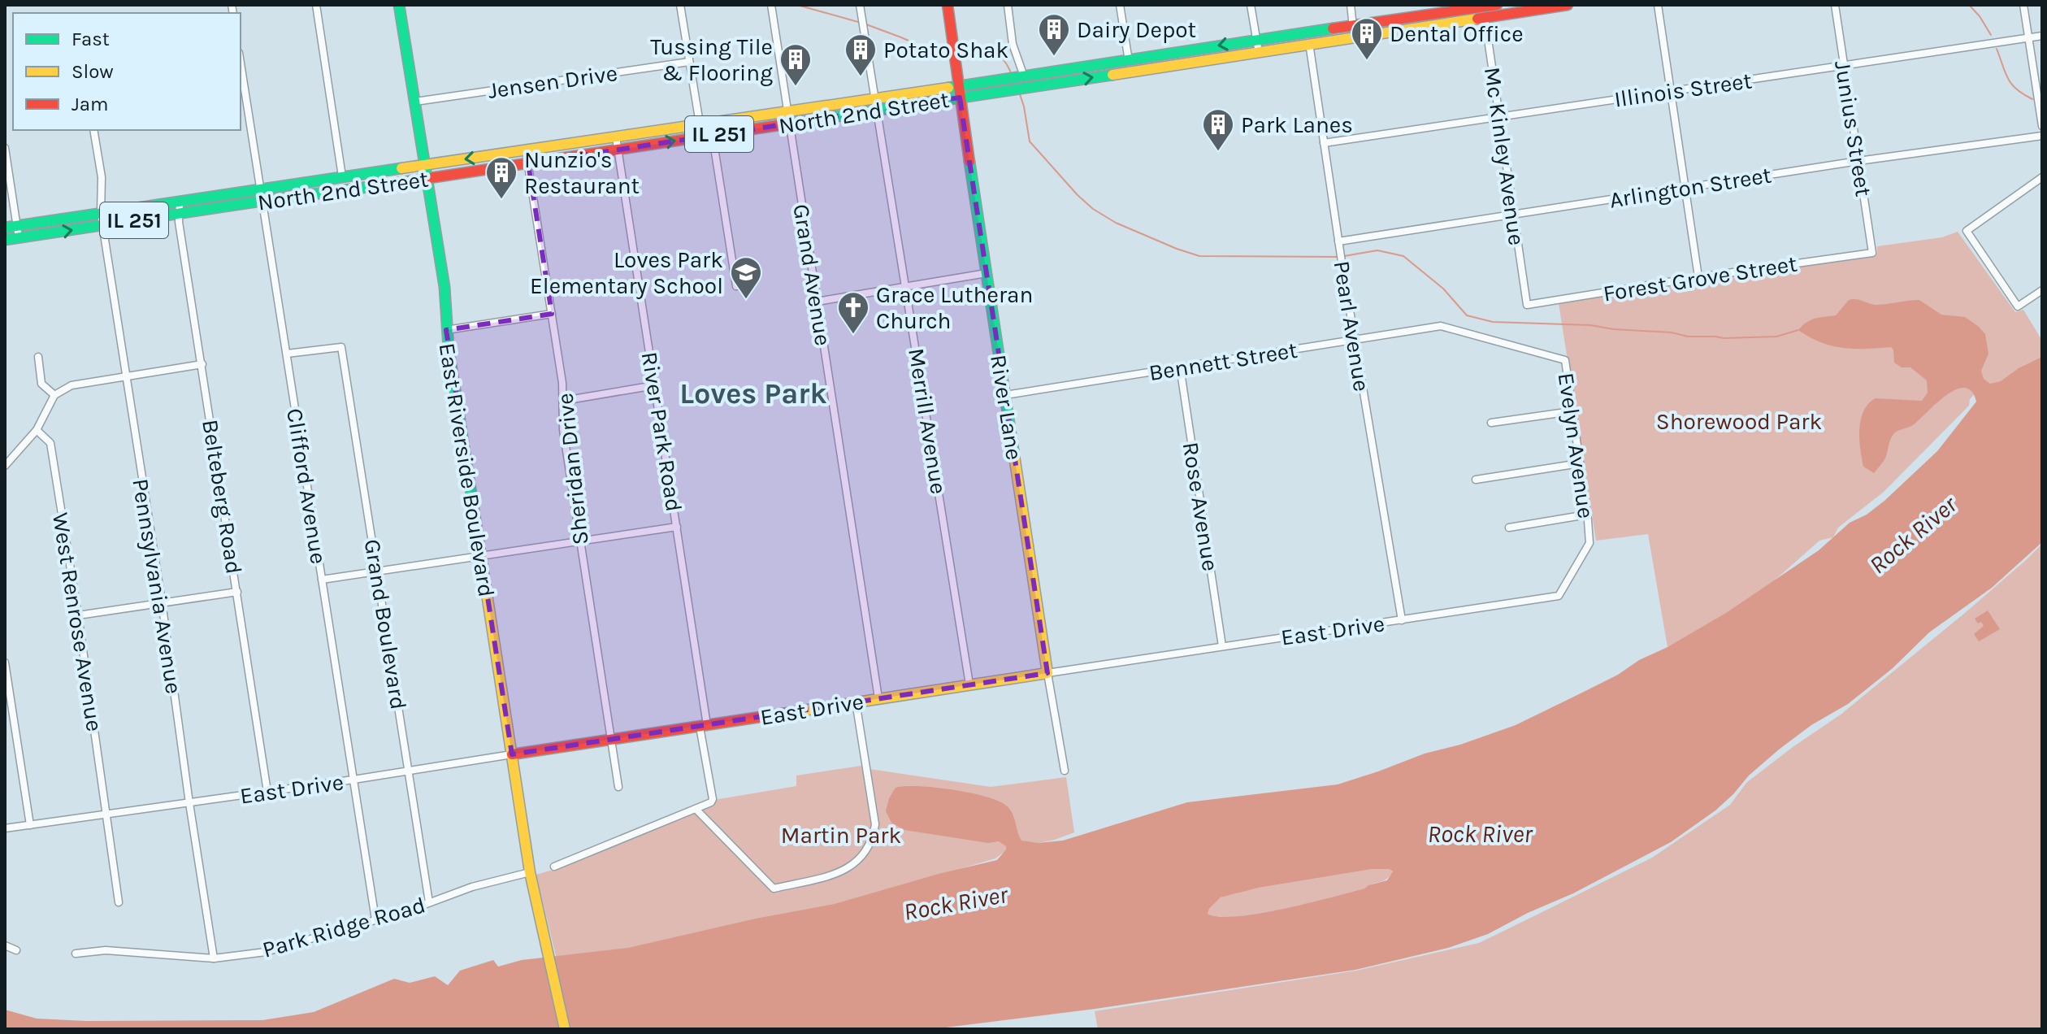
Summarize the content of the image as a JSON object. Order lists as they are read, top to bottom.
{
  "streets": {
    "main road": [
      "North 2nd Street",
      "IL 251",
      "River Lane",
      "East Riverside Boulevard",
      "East Drive"
    ],
    "street": [
      "Jensen Drive",
      "Illinois Street",
      "Junius Street",
      "Mc Kinley Avenue",
      "Arlington Street",
      "Grand Avenue",
      "Forest Grove Street",
      "Pearl Avenue",
      "Bennett Street",
      "Merrill Avenue",
      "River Park Road",
      "Evelyn Avenue",
      "Sheridan Drive",
      "Clifford Avenue",
      "Belteberg Road",
      "Rose Avenue",
      "Pennsylvania Avenue",
      "West Renrose Avenue",
      "Grand Boulevard",
      "Park Ridge Road"
    ]
  },
  "crossings": [
    ["Jensen Drive", "East Riverside Boulevard"],
    ["Illinois Street", "Junius Street"],
    ["Illinois Street", "Mc Kinley Avenue"],
    ["Illinois Street", "Pearl Avenue"],
    ["North 2nd Street", "Mc Kinley Avenue"],
    ["North 2nd Street", "Grand Avenue"],
    ["North 2nd Street", "Pearl Avenue"],
    ["North 2nd Street", "River Lane"],
    ["North 2nd Street", "Merrill Avenue"],
    ["North 2nd Street", "River Park Road"],
    ["North 2nd Street", "Sheridan Drive"],
    ["North 2nd Street", "East Riverside Boulevard"],
    ["North 2nd Street", "Clifford Avenue"],
    ["North 2nd Street", "Belteberg Road"],
    ["North 2nd Street", "Pennsylvania Avenue"],
    ["Junius Street", "Arlington Street"],
    ["Junius Street", "Forest Grove Street"],
    ["Mc Kinley Avenue", "Arlington Street"],
    ["Mc Kinley Avenue", "Forest Grove Street"],
    ["Arlington Street", "Pearl Avenue"],
    ["Grand Avenue", "East Drive"],
    ["Pearl Avenue", "Bennett Street"],
    ["Pearl Avenue", "East Drive"],
    ["Bennett Street", "River Lane"],
    ["Bennett Street", "Evelyn Avenue"],
    ["Bennett Street", "Rose Avenue"],
    ["River Lane", "East Drive"],
    ["Merrill Avenue", "East Drive"],
    ["River Park Road", "East Drive"],
    ["Evelyn Avenue", "East Drive"],
    ["Sheridan Drive", "East Drive"],
    ["East Riverside Boulevard", "East Drive"],
    ["East Riverside Boulevard", "Park Ridge Road"],
    ["Clifford Avenue", "Grand Boulevard"],
    ["Clifford Avenue", "East Drive"],
    ["Clifford Avenue", "Park Ridge Road"],
    ["Belteberg Road", "East Drive"],
    ["Rose Avenue", "East Drive"],
    ["Pennsylvania Avenue", "East Drive"],
    ["Pennsylvania Avenue", "Park Ridge Road"],
    ["West Renrose Avenue", "East Drive"],
    ["Grand Boulevard", "East Drive"],
    ["Grand Boulevard", "Park Ridge Road"]
  ],
  "districts": ["Loves Park"],
  "water": ["Rock River"],
  "parks": ["Shorewood Park", "Martin Park"],
  "places": {
    "building": [
      "Dairy Depot",
      "Dental Office",
      "Potato Shak",
      "Tussing Tile & Flooring",
      "Park Lanes",
      "Nunzio's Restaurant"
    ],
    "school or university": ["Loves Park Elementary School"],
    "church": ["Grace Lutheran Church"]
  },
  "legend": ["Fast", "Slow", "Jam"]
}
